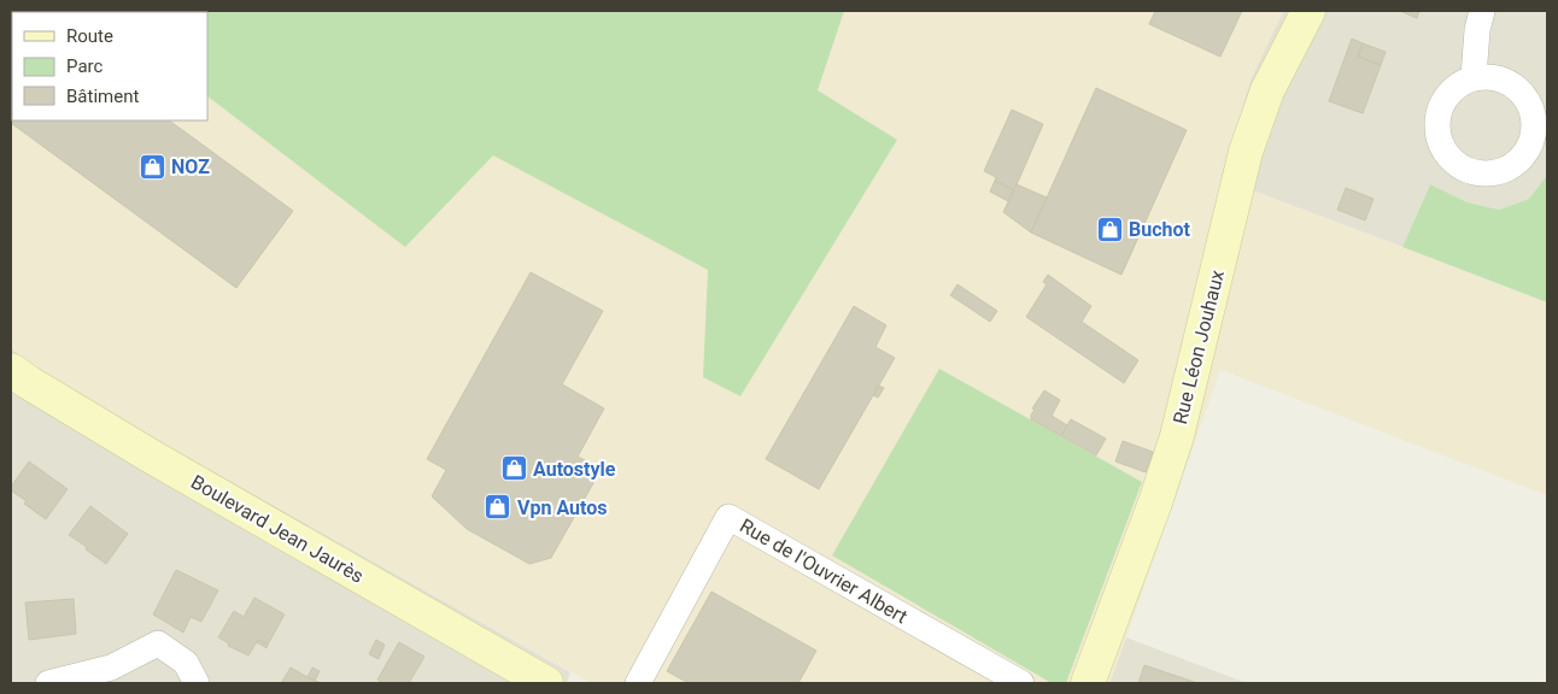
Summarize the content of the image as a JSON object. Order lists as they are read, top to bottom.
{
  "streets": {
    "street": ["Rue Léon Jouhaux", "Boulevard Jean Jaurès", "Rue de l'Ouvrier Albert"]
  },
  "places": {
    "shop": [
      "NOZ",
      "Buchot",
      "Autostyle",
      "Vpn Autos"
    ]
  },
  "legend": ["Route", "Parc", "Bâtiment"]
}
